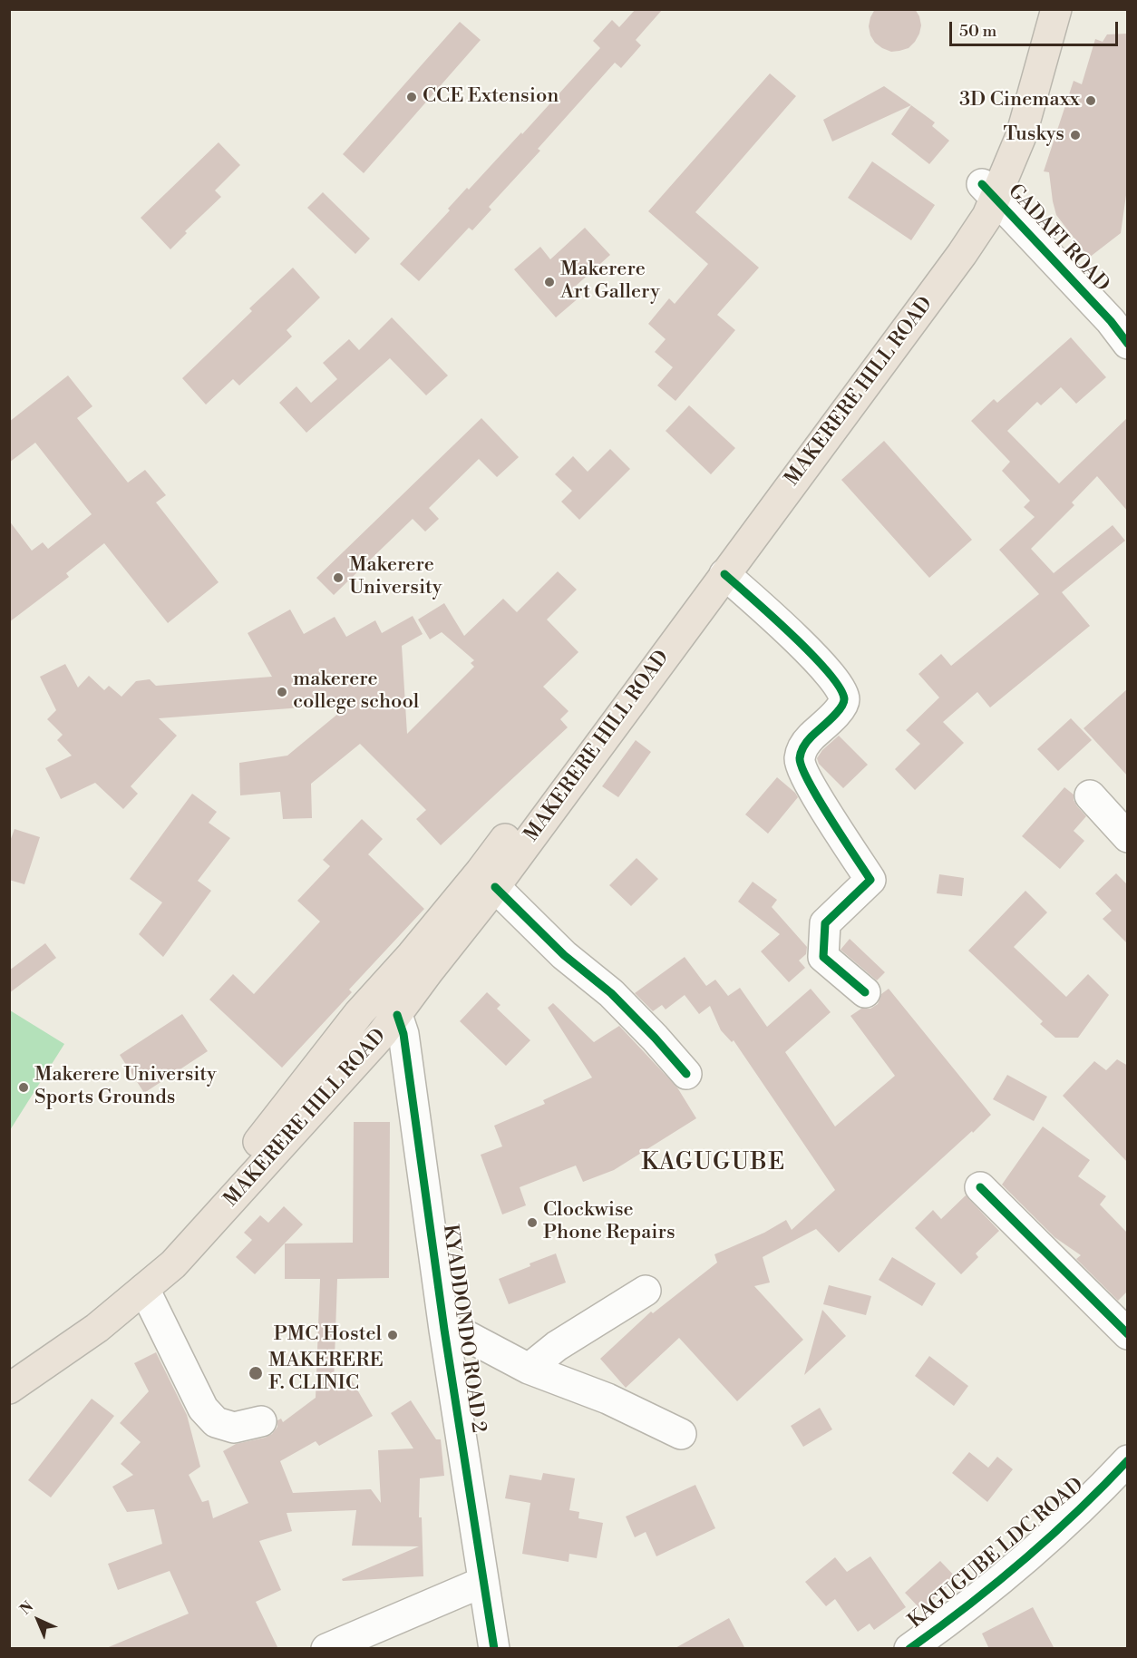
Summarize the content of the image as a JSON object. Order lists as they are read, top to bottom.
{
  "streets": {
    "main road": ["MAKERERE HILL ROAD"],
    "street": ["GADAFI ROAD", "KYADDONDO ROAD 2", "KAGUGUBE LDC ROAD"]
  },
  "crossings": [
    ["GADAFI ROAD", "MAKERERE HILL ROAD"],
    ["MAKERERE HILL ROAD", "KYADDONDO ROAD 2"]
  ],
  "districts": ["KAGUGUBE"],
  "places": [
    "CCE Extension",
    "3D Cinemaxx",
    "Tuskys",
    "Makerere Art Gallery",
    "Makerere University",
    "makerere college school",
    "Makerere University Sports Grounds",
    "Clockwise Phone Repairs",
    "PMC Hostel",
    "MAKERERE F. CLINIC"
  ],
  "scale_bar": "50 m",
  "north": "top left"
}
